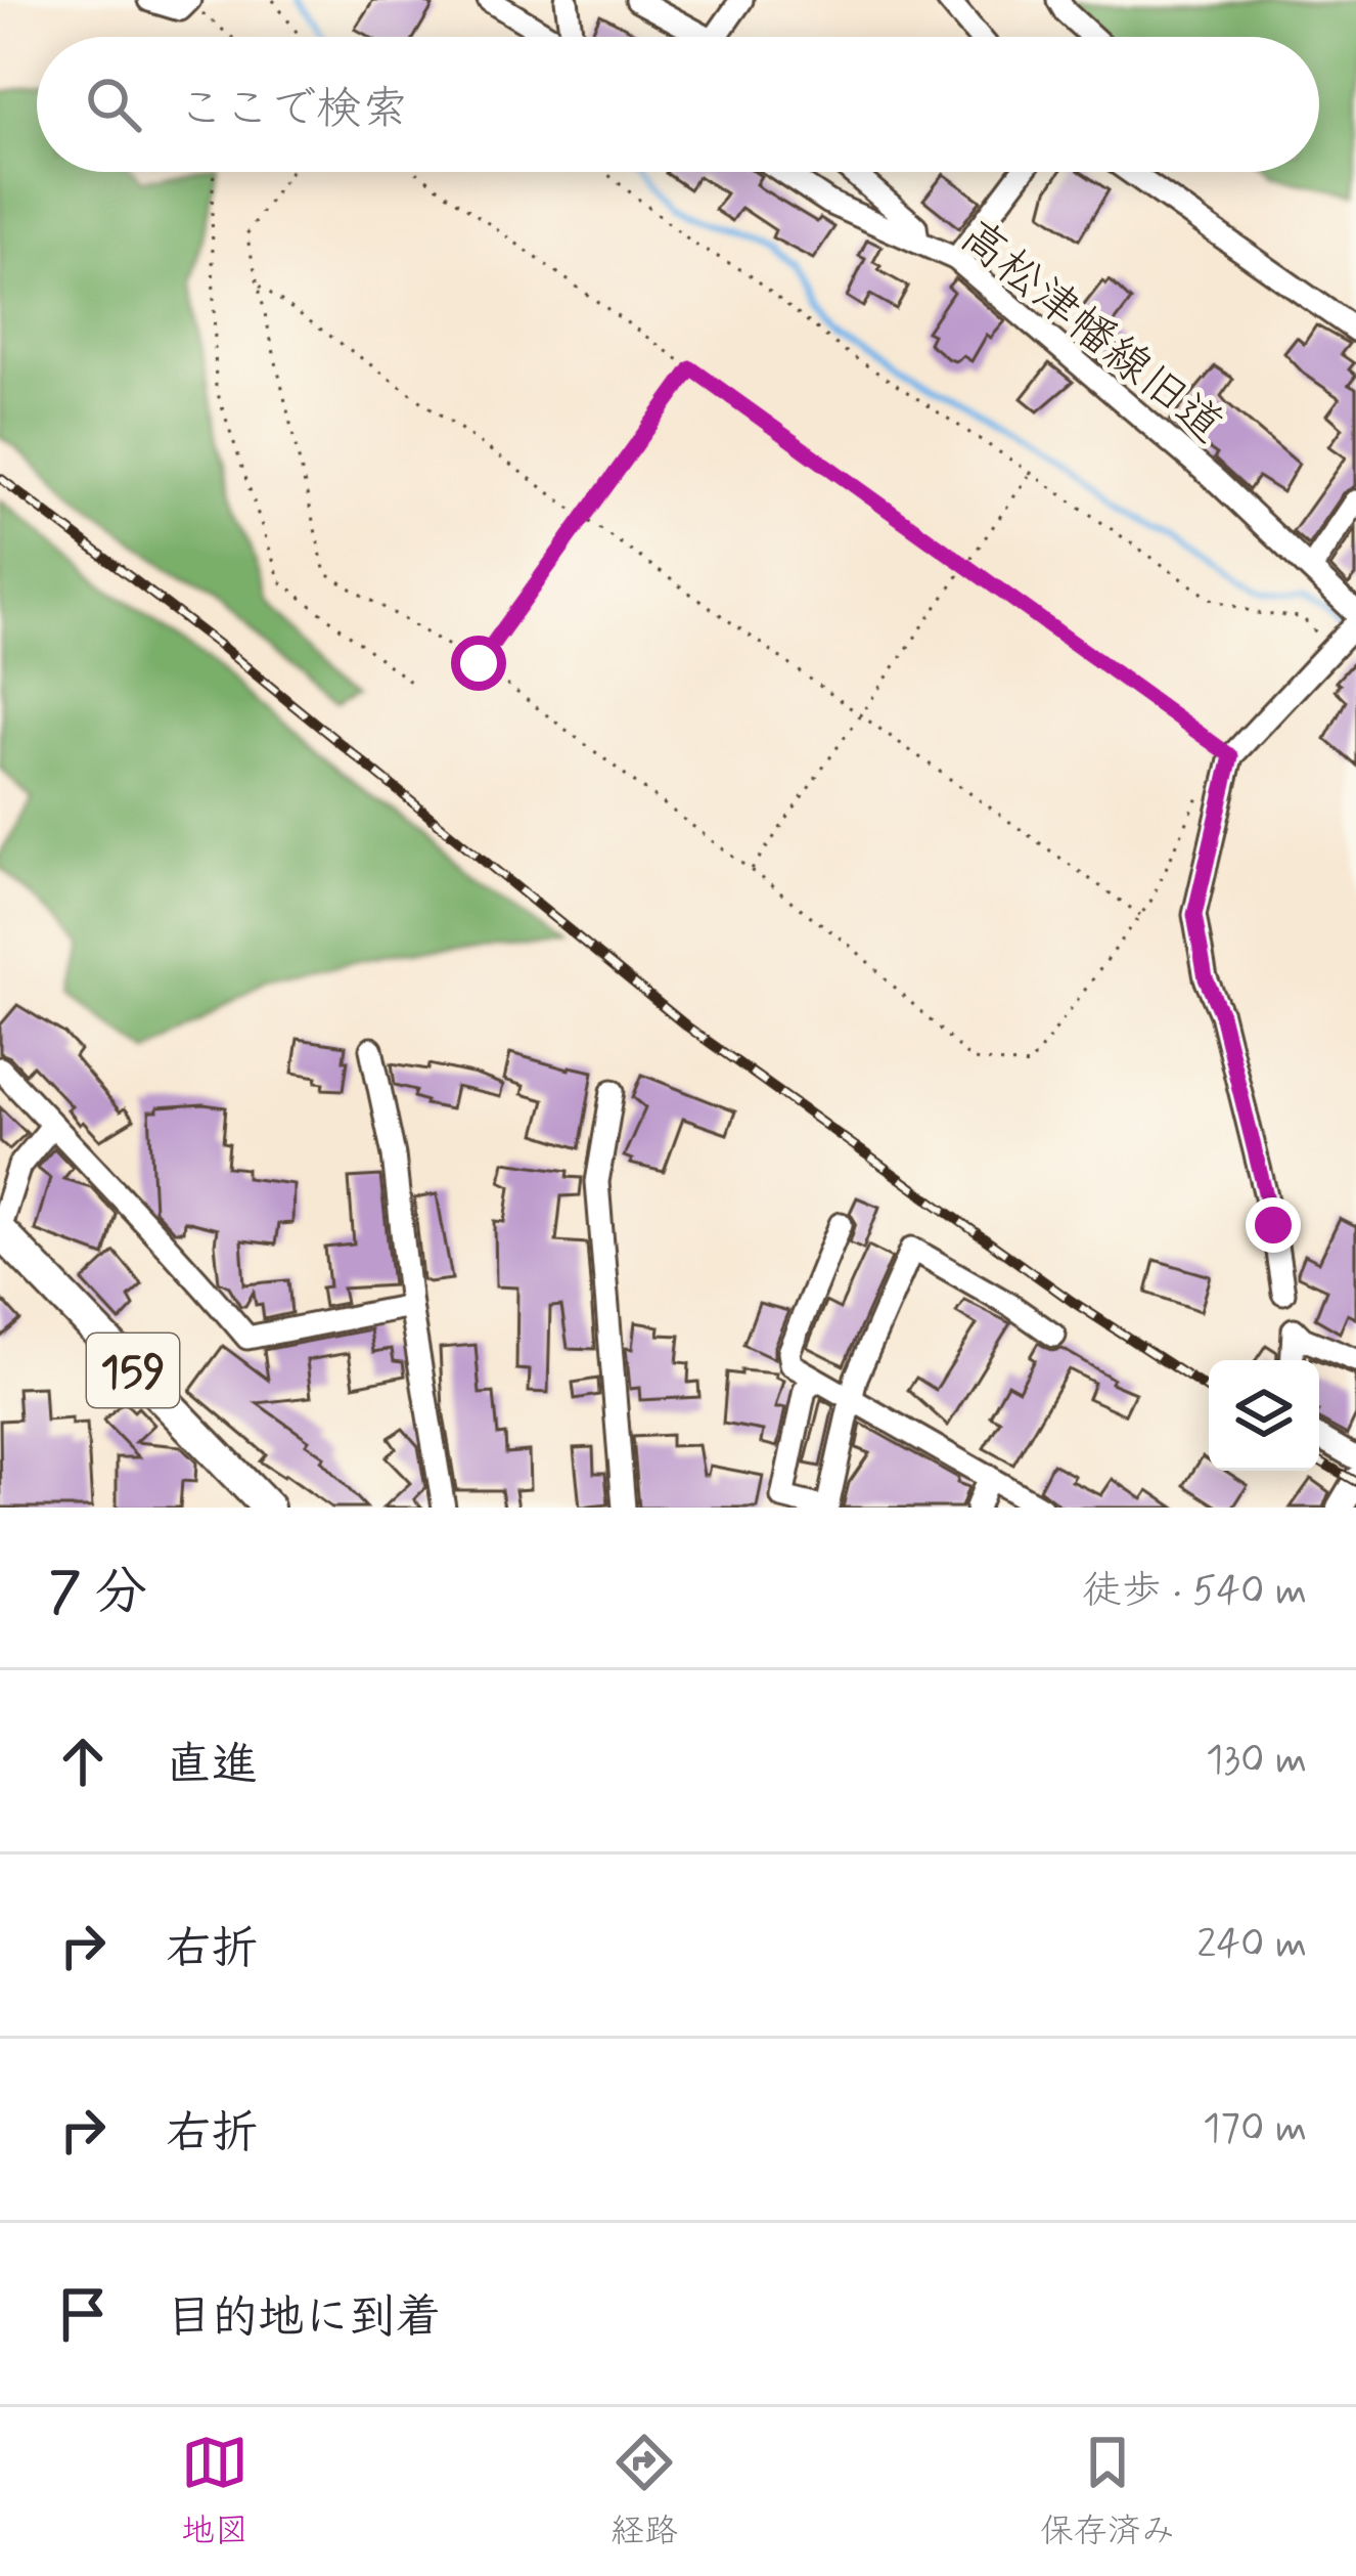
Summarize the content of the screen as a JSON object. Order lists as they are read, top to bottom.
{
  "streets": {
    "highway": ["159"],
    "street": ["高松津幡線旧道"]
  },
  "page": {
    "search": "ここで検索",
    "heading": ["7 分", "徒歩 · 540 m"],
    "list": [
      ["直進", "130 m"],
      ["右折", "240 m"],
      ["右折", "170 m"],
      "目的地に到着"
    ],
    "nav": ["地図", "経路", "保存済み"]
  }
}
